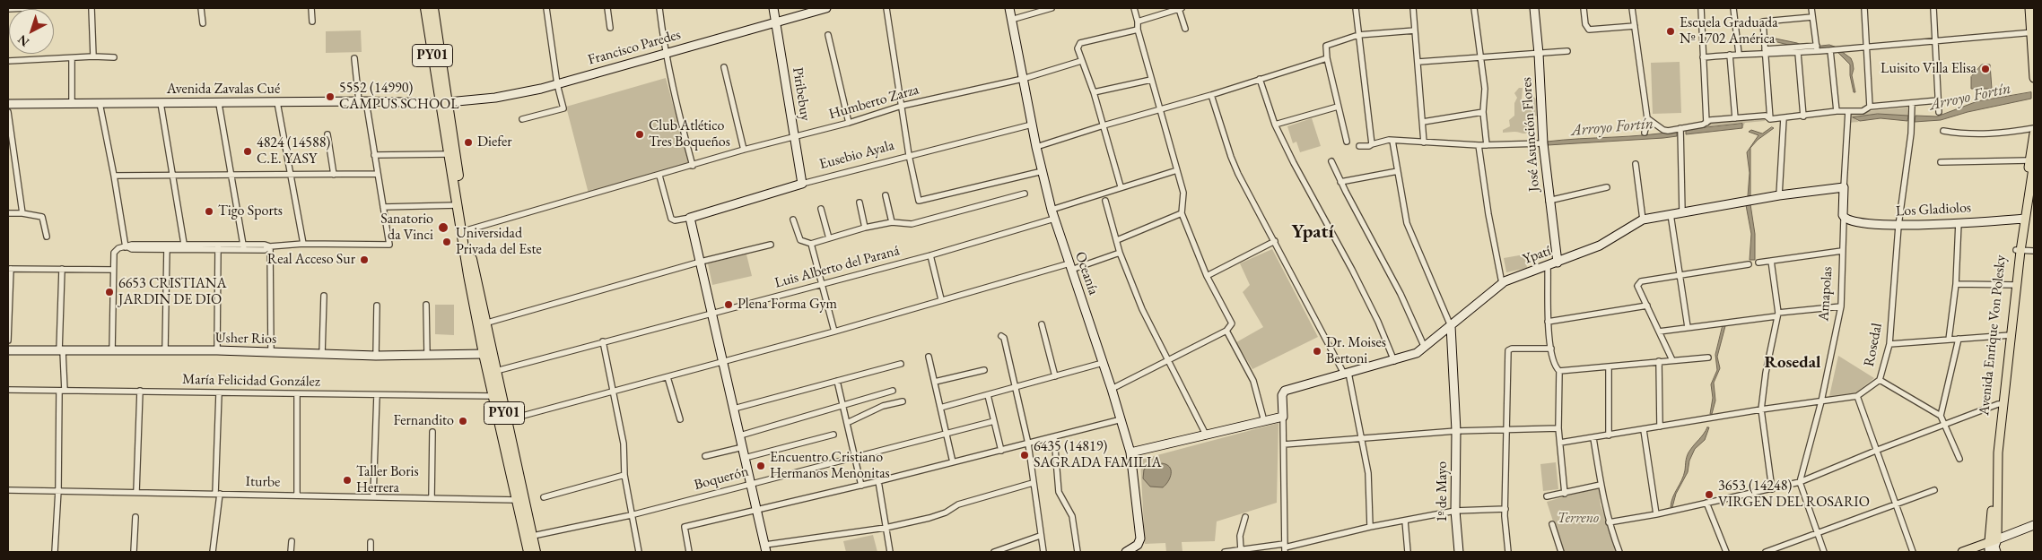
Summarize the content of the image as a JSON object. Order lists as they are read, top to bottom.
{
  "streets": {
    "highway": ["PY01"],
    "main road": ["Avenida Enrique Von Polesky"],
    "street": [
      "Francisco Paredes",
      "Avenida Zavalas Cué",
      "Piribebuy",
      "Humberto Zarza",
      "José Asunción Flores",
      "Eusebio Ayala",
      "Los Gladiolos",
      "Ypatí",
      "Luis Alberto del Paraná",
      "Oceanía",
      "Amapolas",
      "Usher Rios",
      "Rosedal",
      "María Felicidad González",
      "Boquerón",
      "Iturbe",
      "1º de Mayo"
    ]
  },
  "crossings": [
    ["Francisco Paredes", "PY01"],
    ["Francisco Paredes", "Avenida Zavalas Cué"],
    ["Francisco Paredes", "Piribebuy"],
    ["PY01", "Avenida Zavalas Cué"],
    ["PY01", "Humberto Zarza"],
    ["PY01", "Luis Alberto del Paraná"],
    ["PY01", "Usher Rios"],
    ["PY01", "María Felicidad González"],
    ["PY01", "Boquerón"],
    ["PY01", "Iturbe"],
    ["Piribebuy", "Humberto Zarza"],
    ["Piribebuy", "Eusebio Ayala"],
    ["Humberto Zarza", "Oceanía"],
    ["José Asunción Flores", "Ypatí"],
    ["Eusebio Ayala", "Oceanía"],
    ["Los Gladiolos", "Amapolas"],
    ["Los Gladiolos", "Avenida Enrique Von Polesky"],
    ["Los Gladiolos", "Rosedal"],
    ["Ypatí", "Amapolas"],
    ["Ypatí", "1º de Mayo"],
    ["Luis Alberto del Paraná", "Oceanía"]
  ],
  "districts": ["Ypatí", "Rosedal"],
  "water": ["Arroyo Fortín"],
  "parks": ["Terreno"],
  "places": [
    "Escuela Graduada Nº 1702 América",
    "Luisito Villa Elisa",
    "5552 (14990) CAMPUS SCHOOL",
    "Club Atlético Tres Boqueños",
    "Diefer",
    "4824 (14588) C.E. YASY",
    "Tigo Sports",
    "Sanatorio da Vinci",
    "Universidad Privada del Este",
    "Real Acceso Sur",
    "6653 CRISTIANA JARDIN DE DIO",
    "Plena Forma Gym",
    "Dr. Moises Bertoni",
    "Fernandito",
    "6435 (14819) SAGRADA FAMILIA",
    "Encuentro Cristiano Hermanos Menonitas",
    "Taller Boris Herrera",
    "3653 (14248) VIRGEN DEL ROSARIO"
  ],
  "north": "bottom left"
}
